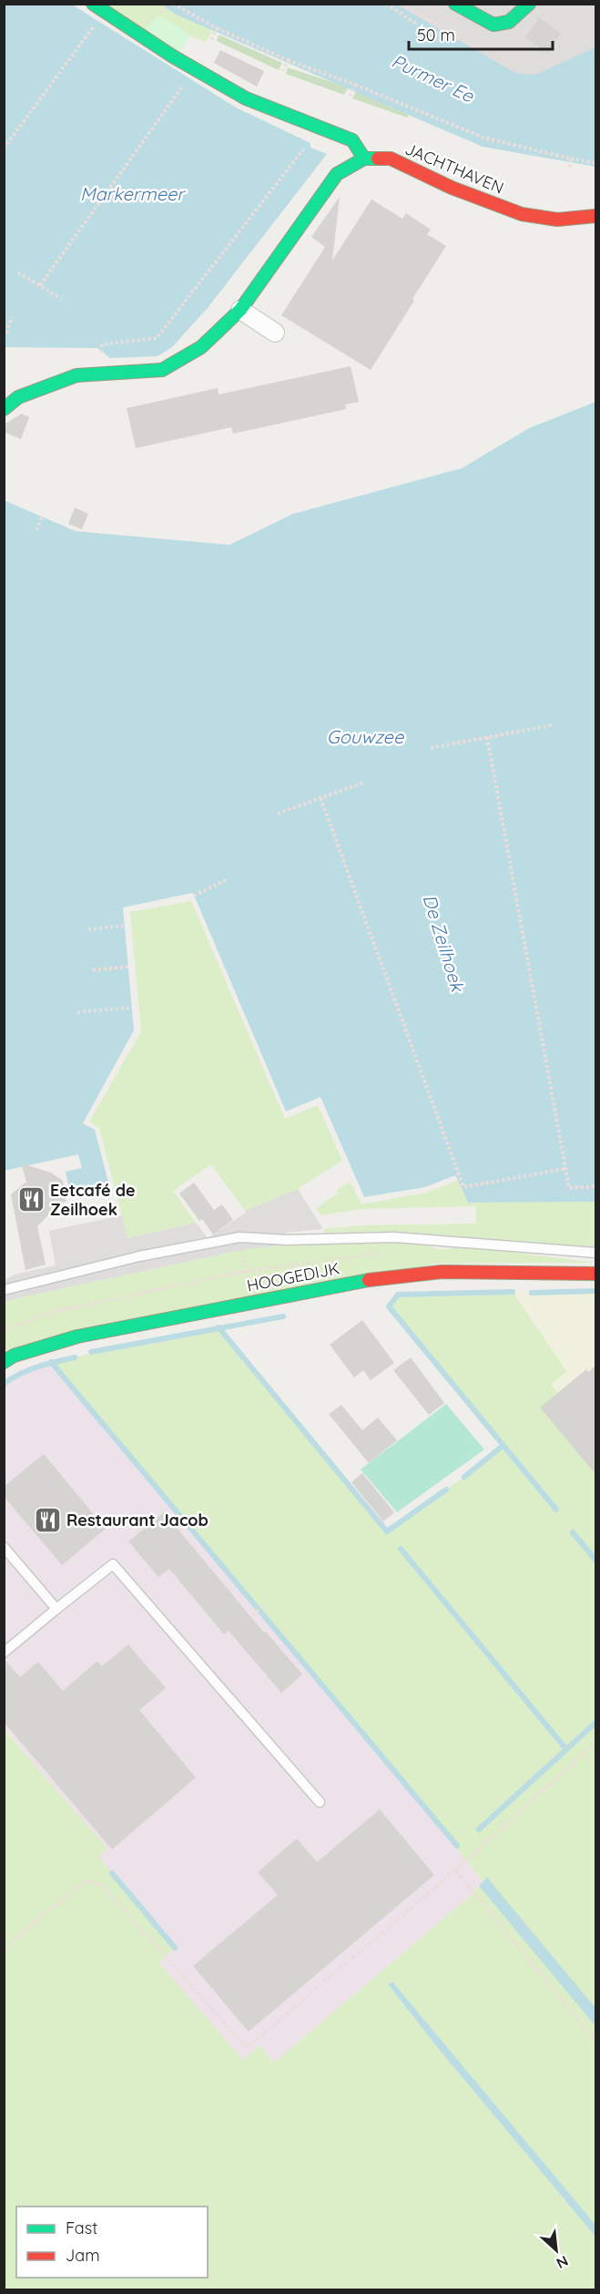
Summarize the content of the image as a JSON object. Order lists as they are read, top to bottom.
{
  "streets": {
    "street": ["JACHTHAVEN", "HOOGEDIJK"]
  },
  "water": [
    "Purmer Ee",
    "Markermeer",
    "Gouwzee",
    "De Zeilhoek"
  ],
  "places": {
    "restaurant": ["Eetcafé de Zeilhoek", "Restaurant Jacob"]
  },
  "legend": ["Fast", "Jam"],
  "scale_bar": "50 m",
  "north": "bottom right"
}
